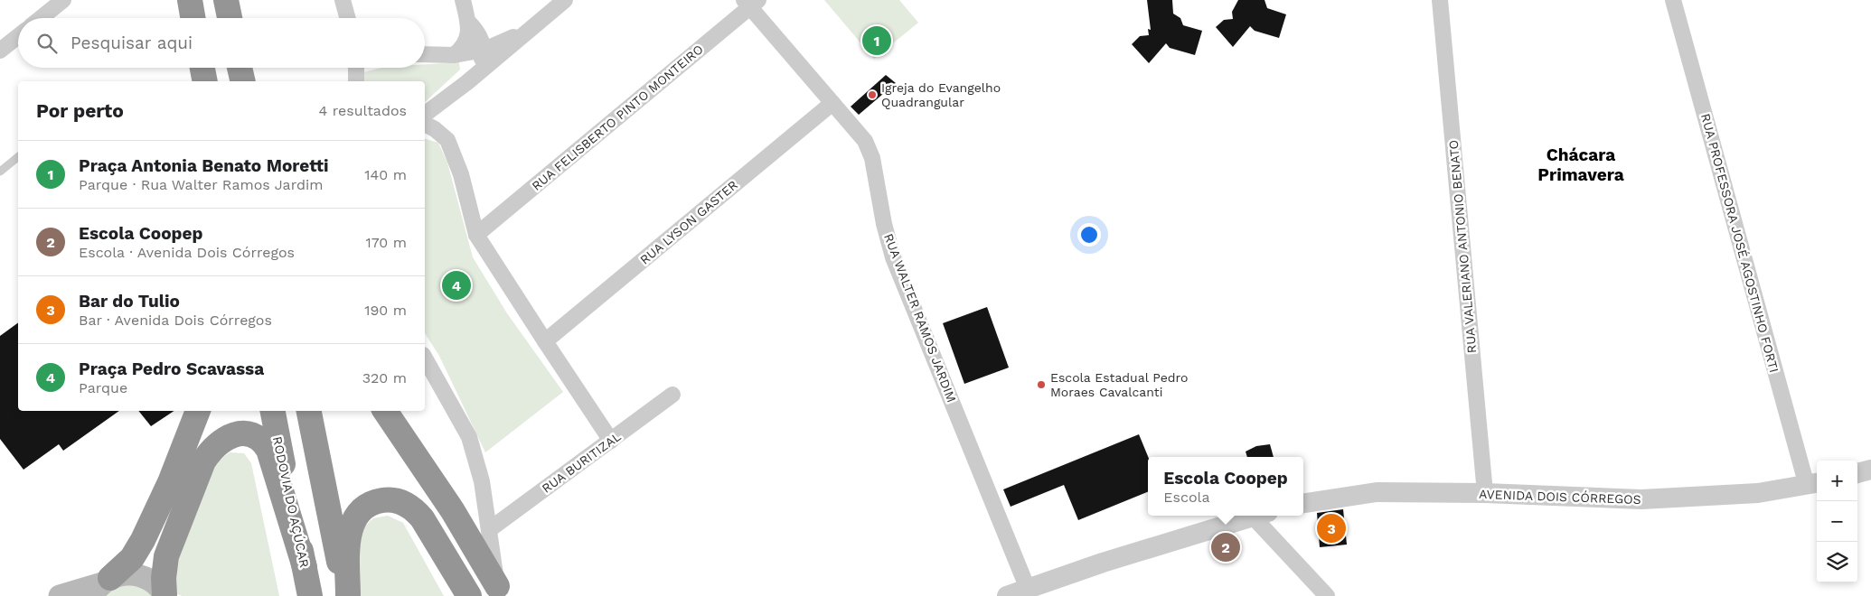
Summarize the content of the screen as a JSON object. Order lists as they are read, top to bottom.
{
  "streets": {
    "highway": ["RODOVIA DO AÇÚCAR"],
    "street": [
      "RUA FELISBERTO PINTO MONTEIRO",
      "RUA LYSON GASTER",
      "RUA PROFESSORA JOSÉ AGOSTINHO FORTI",
      "RUA VALERIANO ANTONIO BENATO",
      "RUA WALTER RAMOS JARDIM",
      "RUA BURITIZAL",
      "AVENIDA DOIS CÓRREGOS"
    ]
  },
  "crossings": [
    ["RUA FELISBERTO PINTO MONTEIRO", "RUA WALTER RAMOS JARDIM"],
    ["RUA LYSON GASTER", "RUA WALTER RAMOS JARDIM"],
    ["RUA PROFESSORA JOSÉ AGOSTINHO FORTI", "AVENIDA DOIS CÓRREGOS"],
    ["RUA VALERIANO ANTONIO BENATO", "AVENIDA DOIS CÓRREGOS"]
  ],
  "districts": ["Chácara Primavera"],
  "places": ["Igreja do Evangelho Quadrangular", "Escola Estadual Pedro Moraes Cavalcanti"],
  "page": {
    "search": "Pesquisar aqui",
    "pins": [
      "1",
      "4",
      "3",
      "2"
    ],
    "heading": ["Por perto", "4 resultados"],
    "list": [
      {
        "mark": "1",
        "name": "Praça Antonia Benato Moretti",
        "note": "Parque · Rua Walter Ramos Jardim",
        "value": "140 m"
      },
      {
        "mark": "2",
        "name": "Escola Coopep",
        "note": "Escola · Avenida Dois Córregos",
        "value": "170 m"
      },
      {
        "mark": "3",
        "name": "Bar do Tulio",
        "note": "Bar · Avenida Dois Córregos",
        "value": "190 m"
      },
      {
        "mark": "4",
        "name": "Praça Pedro Scavassa",
        "note": "Parque",
        "value": "320 m"
      }
    ],
    "popup": ["Escola Coopep", "Escola"],
    "map_buttons": ["+", "−"]
  }
}
